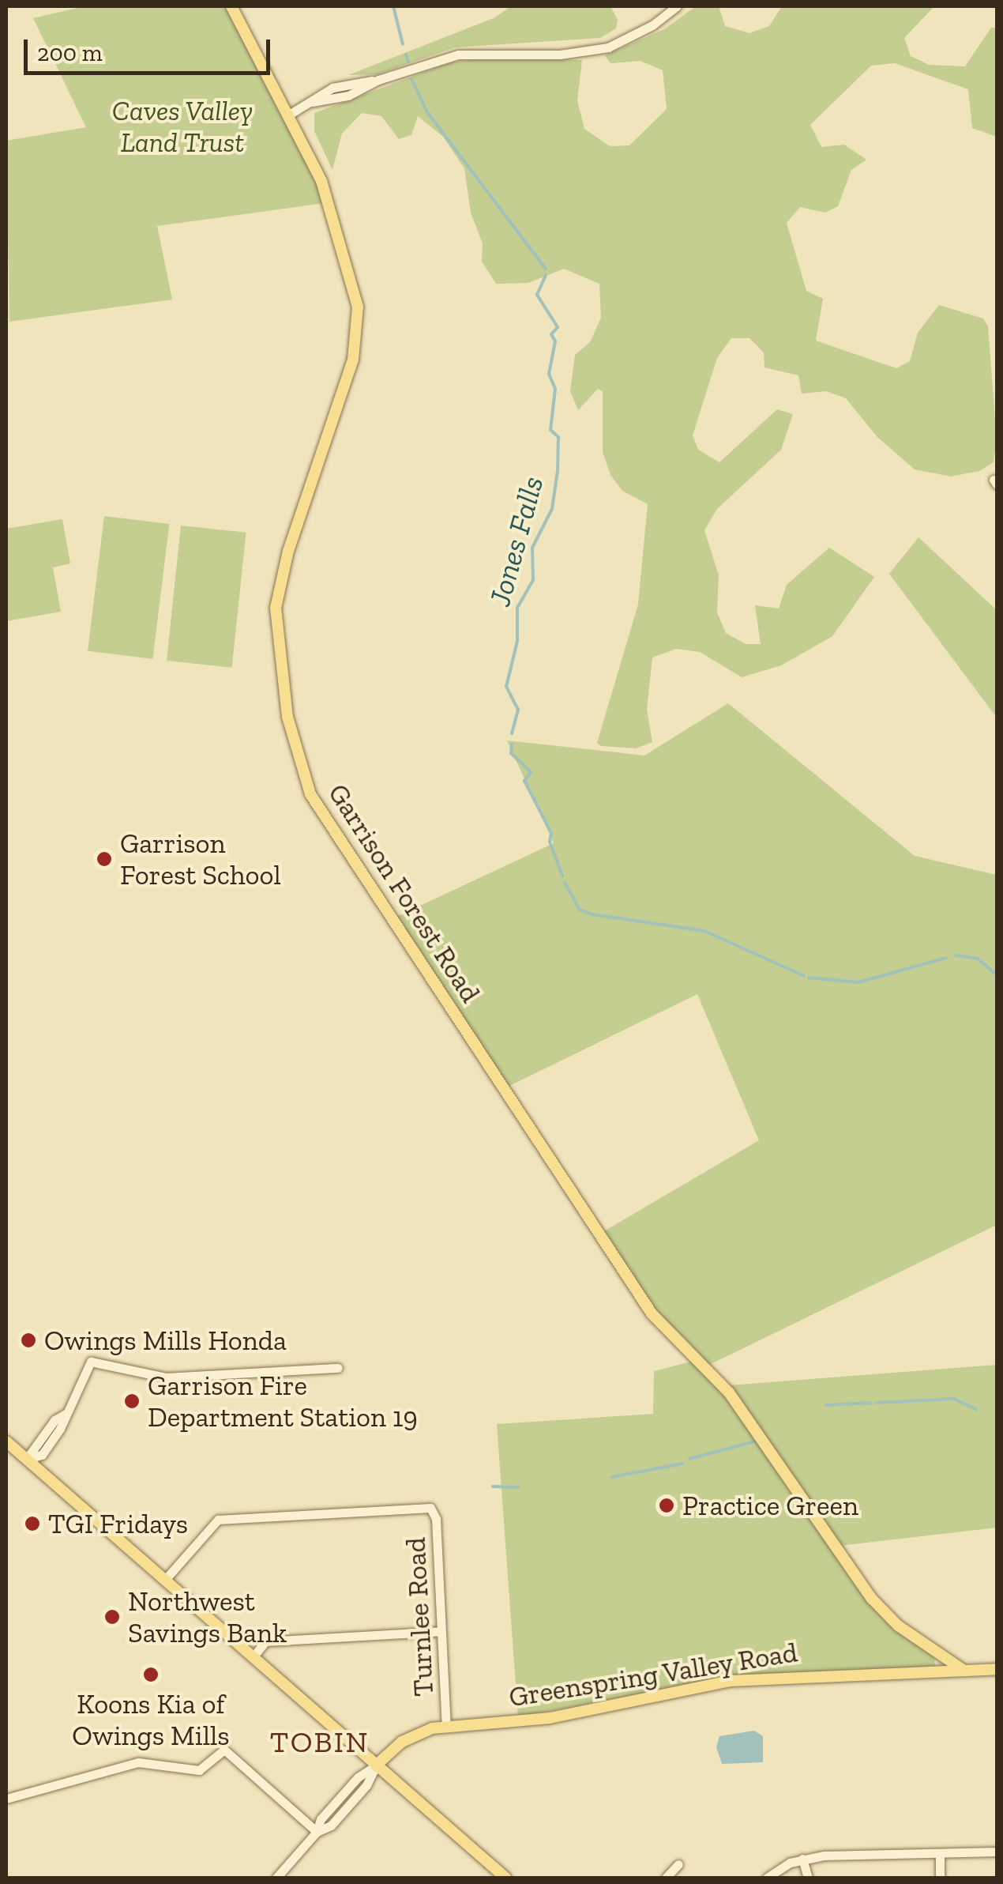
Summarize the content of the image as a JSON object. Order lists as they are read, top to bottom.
{
  "streets": {
    "main road": ["Garrison Forest Road", "Greenspring Valley Road"],
    "street": ["Turnlee Road"]
  },
  "crossings": [
    ["Garrison Forest Road", "Greenspring Valley Road"],
    ["Turnlee Road", "Greenspring Valley Road"]
  ],
  "districts": ["TOBIN"],
  "water": ["Jones Falls"],
  "parks": ["Caves Valley Land Trust"],
  "places": [
    "Garrison Forest School",
    "Owings Mills Honda",
    "Garrison Fire Department Station 19",
    "Practice Green",
    "TGI Fridays",
    "Northwest Savings Bank",
    "Koons Kia of Owings Mills"
  ],
  "scale_bar": "200 m"
}
